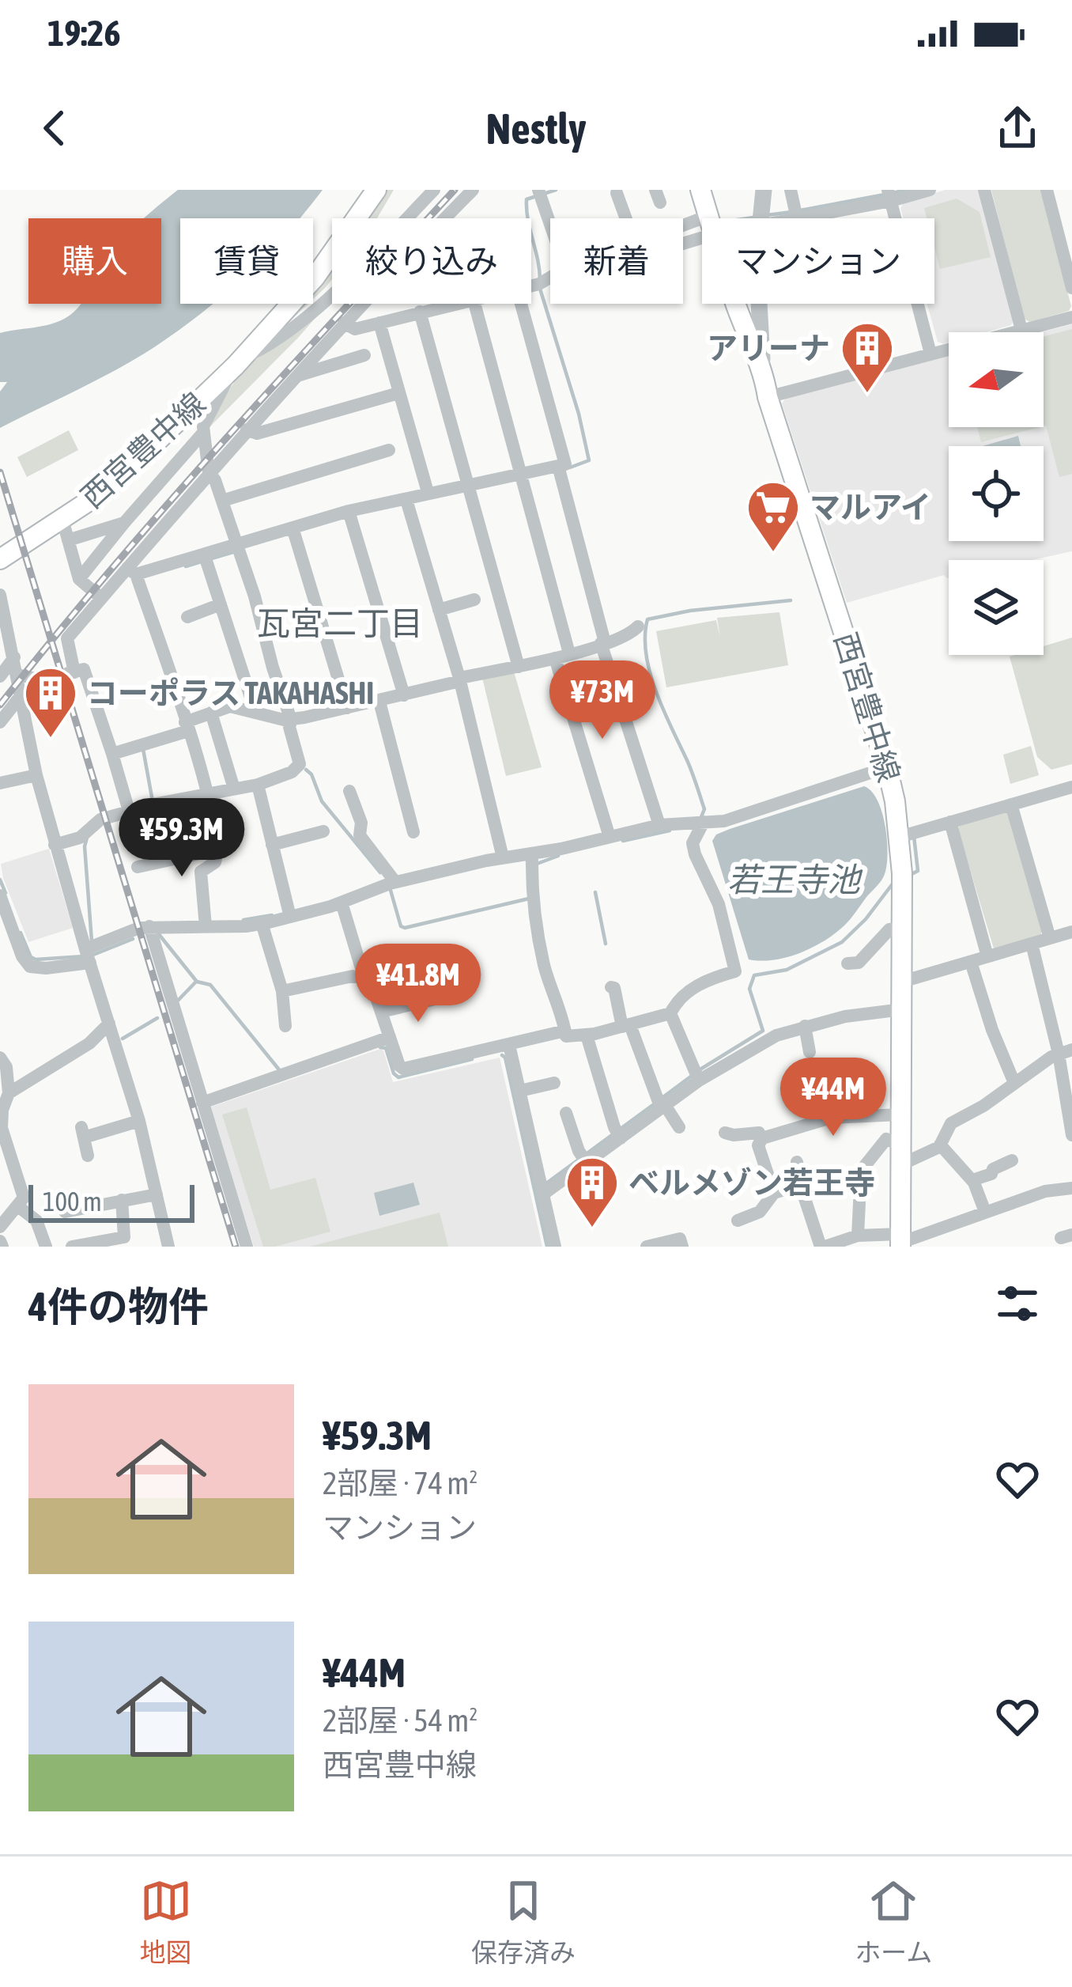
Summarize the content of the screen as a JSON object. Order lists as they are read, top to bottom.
{
  "streets": {
    "main road": ["西宮豊中線"]
  },
  "districts": ["瓦宮二丁目"],
  "water": ["若王寺池"],
  "places": {
    "building": ["アリーナ", "コーポラス TAKAHASHI", "ベルメゾン若王寺"],
    "supermarket": ["マルアイ"]
  },
  "scale_bar": "100 m",
  "north": "left",
  "page": {
    "status": "19:26",
    "header": "Nestly",
    "chip": [
      "購入",
      "賃貸",
      "絞り込み",
      "新着",
      "マンション"
    ],
    "price": [
      "¥73M",
      "¥59.3M",
      "¥41.8M",
      "¥44M"
    ],
    "scale": "100 m",
    "heading": "4件の物件",
    "list": [
      {
        "name": "¥59.3M",
        "note": "2部屋 · 74 m² · マンション"
      },
      {
        "name": "¥44M",
        "note": "2部屋 · 54 m² · 西宮豊中線"
      }
    ],
    "tabs": ["地図", "保存済み", "ホーム"]
  }
}
